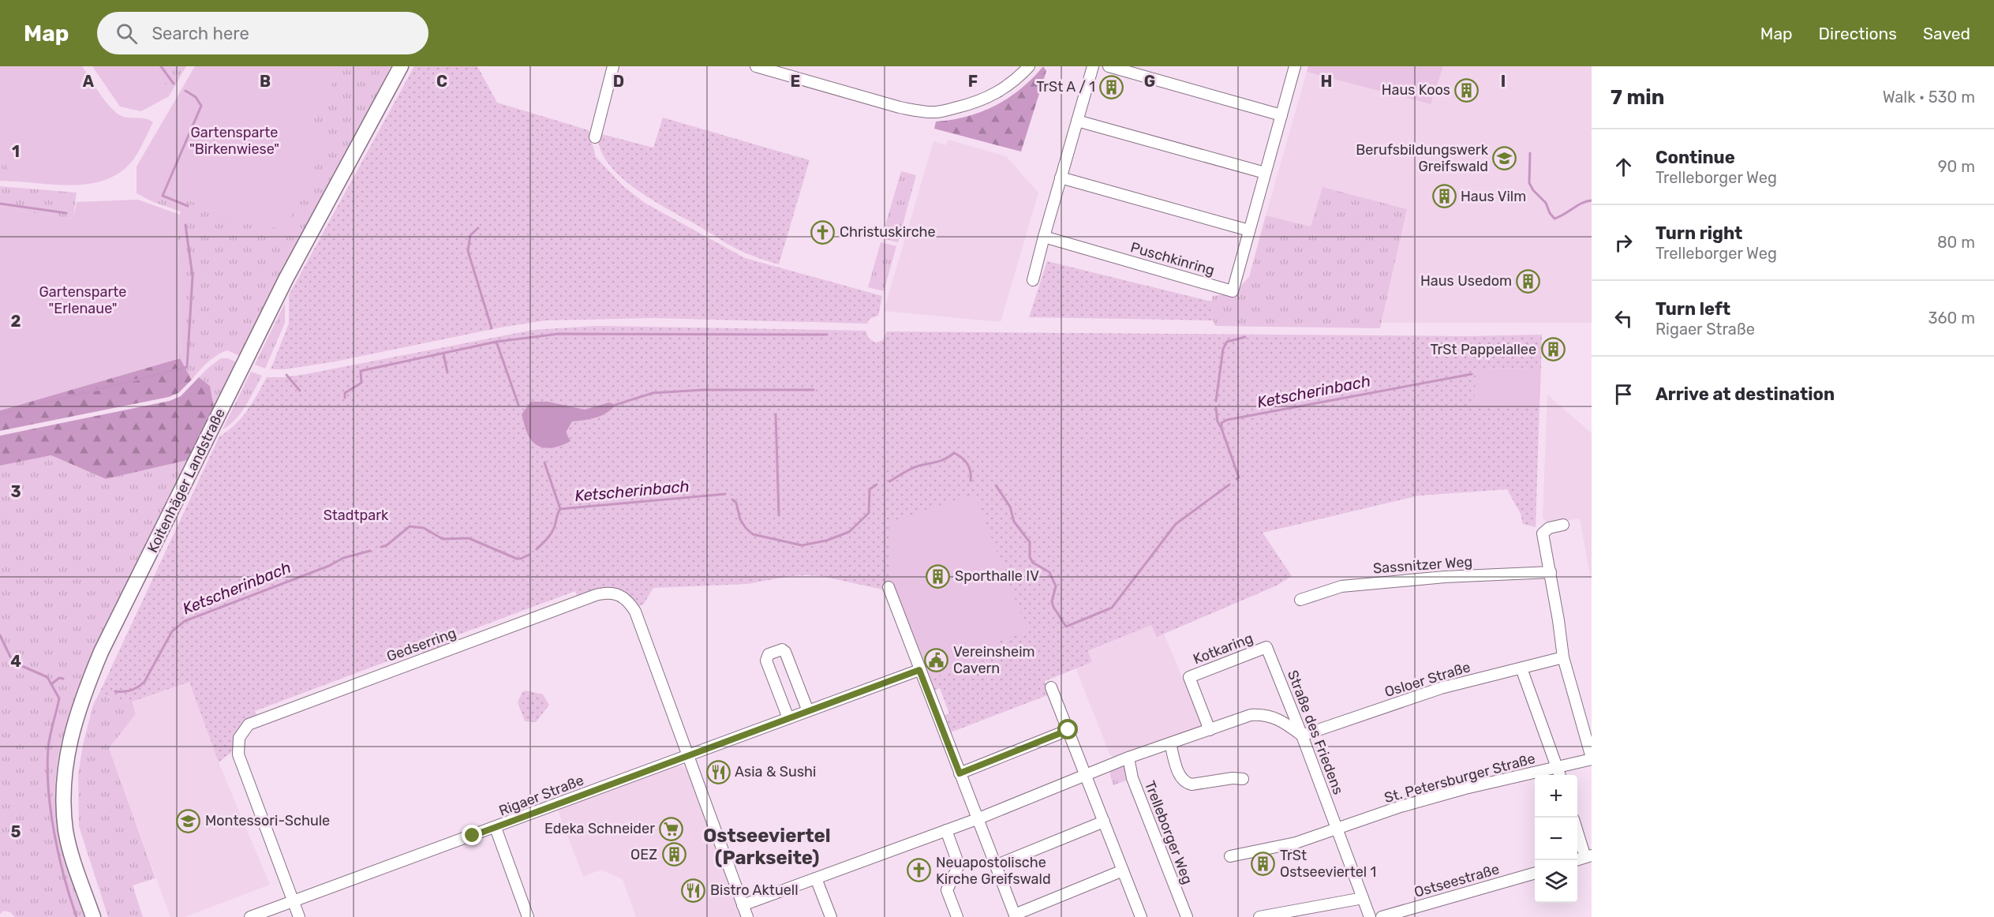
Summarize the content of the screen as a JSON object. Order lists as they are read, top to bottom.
{
  "streets": {
    "main road": ["Koitenhäger Landstraße"],
    "street": [
      "Puschkinring",
      "Sassnitzer Weg",
      "Gedserring",
      "Kotkaring",
      "Osloer Straße",
      "Straße des Friedens",
      "St. Petersburger Straße",
      "Rigaer Straße",
      "Trelleborger Weg",
      "Ostseestraße"
    ]
  },
  "crossings": [
    ["Gedserring", "Rigaer Straße"],
    ["Kotkaring", "Straße des Friedens"],
    ["Osloer Straße", "Straße des Friedens"],
    ["Straße des Friedens", "St. Petersburger Straße"]
  ],
  "districts": ["Ostseeviertel (Parkseite)"],
  "water": ["Ketscherinbach"],
  "parks": ["Gartensparte \"Birkenwiese\"", "Gartensparte \"Erlenaue\"", "Stadtpark"],
  "places": {
    "building": [
      "TrSt A / 1",
      "Haus Koos",
      "Haus Vilm",
      "Haus Usedom",
      "TrSt Pappelallee",
      "Sporthalle IV",
      "OEZ",
      "TrSt Ostseeviertel 1"
    ],
    "school or university": ["Berufsbildungswerk Greifswald", "Montessori-Schule"],
    "church": ["Christuskirche", "Neuapostolische Kirche Greifswald"],
    "public building": ["Vereinsheim Cavern"],
    "restaurant": ["Asia & Sushi", "Bistro Aktuell"],
    "supermarket": ["Edeka Schneider"]
  },
  "page": {
    "header": "Map",
    "search": "Search here",
    "nav": ["Map", "Directions", "Saved"],
    "heading": ["7 min", "Walk · 530 m"],
    "list": [
      ["Continue", "Trelleborger Weg", "90 m"],
      ["Turn right", "Trelleborger Weg", "80 m"],
      ["Turn left", "Rigaer Straße", "360 m"],
      "Arrive at destination"
    ],
    "map_buttons": ["+", "−"]
  },
  "grid": {
    "columns": [
      "A",
      "B",
      "C",
      "D",
      "E",
      "F",
      "G",
      "H",
      "I"
    ],
    "rows": [
      "1",
      "2",
      "3",
      "4",
      "5"
    ]
  }
}
